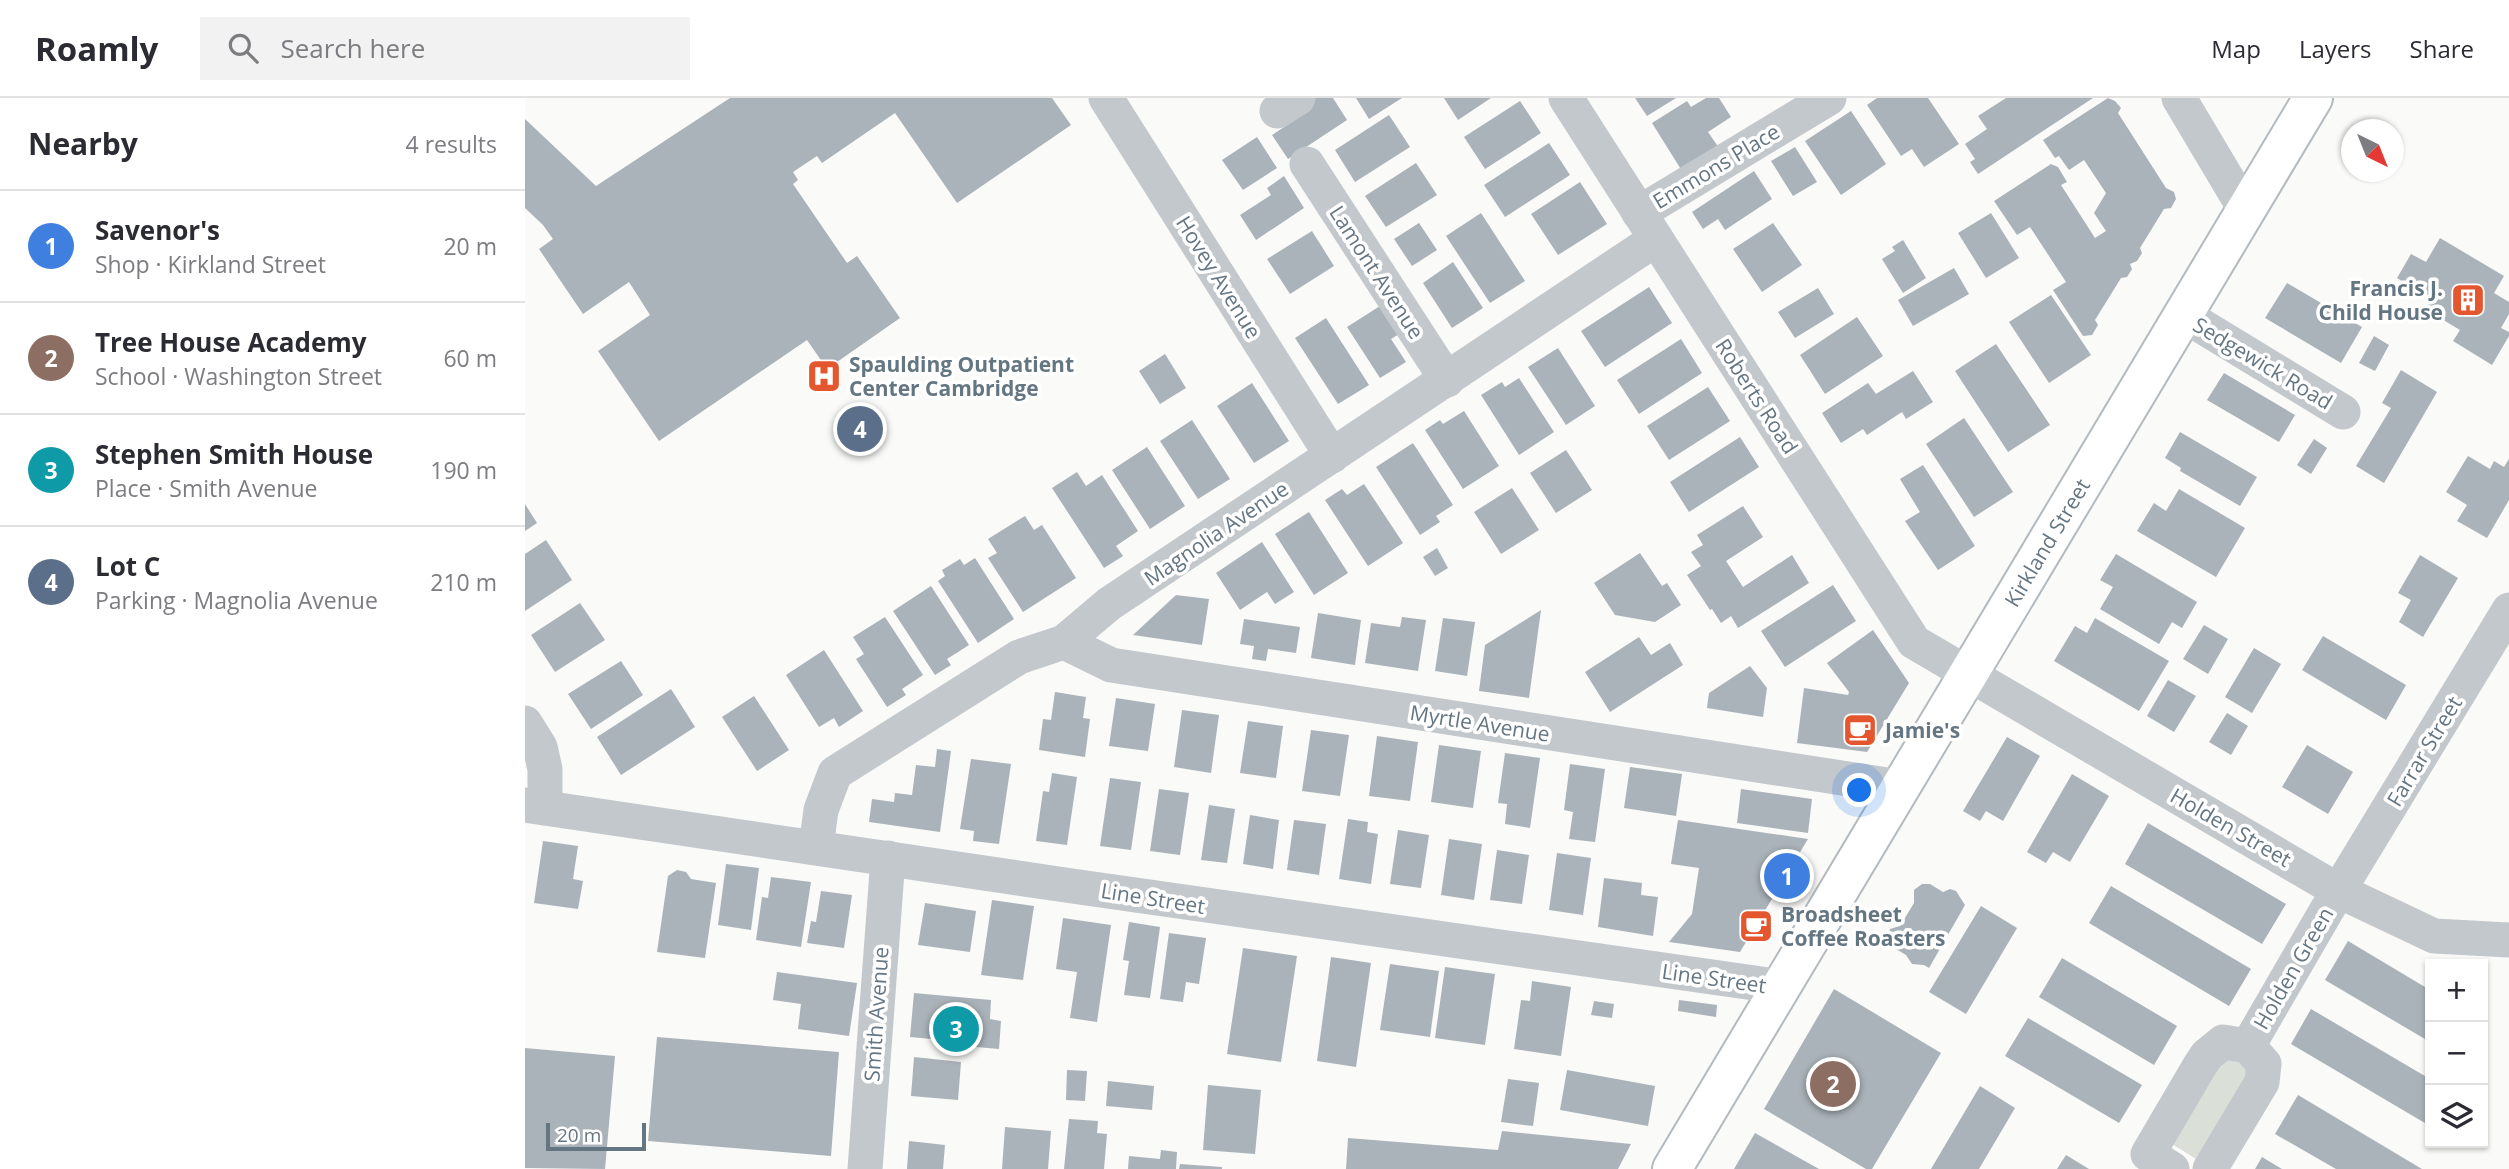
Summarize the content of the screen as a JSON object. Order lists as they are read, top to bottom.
{
  "streets": {
    "main road": ["Kirkland Street"],
    "street": [
      "Emmons Place",
      "Lamont Avenue",
      "Hovey Avenue",
      "Sedgewick Road",
      "Roberts Road",
      "Magnolia Avenue",
      "Myrtle Avenue",
      "Farrar Street",
      "Holden Street",
      "Line Street",
      "Holden Green",
      "Smith Avenue"
    ]
  },
  "crossings": [
    ["Emmons Place", "Roberts Road"],
    ["Emmons Place", "Magnolia Avenue"],
    ["Lamont Avenue", "Magnolia Avenue"],
    ["Hovey Avenue", "Magnolia Avenue"],
    ["Sedgewick Road", "Kirkland Street"],
    ["Roberts Road", "Magnolia Avenue"],
    ["Roberts Road", "Kirkland Street"],
    ["Roberts Road", "Holden Street"],
    ["Magnolia Avenue", "Myrtle Avenue"],
    ["Magnolia Avenue", "Line Street"],
    ["Kirkland Street", "Myrtle Avenue"],
    ["Kirkland Street", "Holden Street"],
    ["Kirkland Street", "Line Street"],
    ["Farrar Street", "Holden Street"],
    ["Farrar Street", "Holden Green"],
    ["Holden Street", "Holden Green"],
    ["Line Street", "Smith Avenue"]
  ],
  "places": {
    "building": ["Francis J. Child House"],
    "hospital": ["Spaulding Outpatient Center Cambridge"],
    "cafe": ["Jamie's", "Broadsheet Coffee Roasters"]
  },
  "scale_bar": "20 m",
  "north": "bottom right",
  "page": {
    "header": "Roamly",
    "search": "Search here",
    "nav": ["Map", "Layers", "Share"],
    "heading": ["Nearby", "4 results"],
    "list": [
      {
        "mark": "1",
        "name": "Savenor's",
        "note": "Shop · Kirkland Street",
        "value": "20 m"
      },
      {
        "mark": "2",
        "name": "Tree House Academy",
        "note": "School · Washington Street",
        "value": "60 m"
      },
      {
        "mark": "3",
        "name": "Stephen Smith House",
        "note": "Place · Smith Avenue",
        "value": "190 m"
      },
      {
        "mark": "4",
        "name": "Lot C",
        "note": "Parking · Magnolia Avenue",
        "value": "210 m"
      }
    ],
    "pins": [
      "4",
      "1",
      "3",
      "2"
    ],
    "map_buttons": ["+", "−"],
    "scale": "20 m"
  }
}
